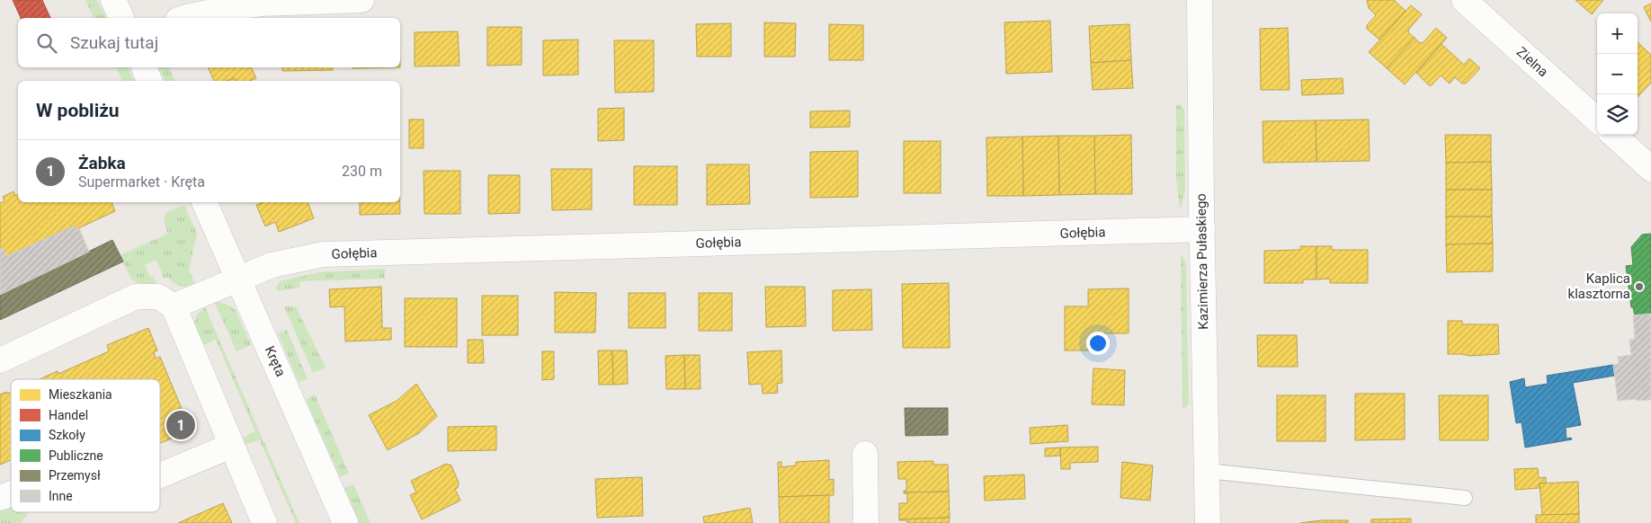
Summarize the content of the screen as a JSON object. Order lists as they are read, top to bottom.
{
  "streets": {
    "street": [
      "Zielna",
      "Gołębia",
      "Kazimierza Pułaskiego",
      "Kręta"
    ]
  },
  "crossings": [
    ["Gołębia", "Kazimierza Pułaskiego"],
    ["Gołębia", "Kręta"]
  ],
  "places": ["Kaplica klasztorna"],
  "legend": [
    "Mieszkania",
    "Handel",
    "Szkoły",
    "Publiczne",
    "Przemysł",
    "Inne"
  ],
  "page": {
    "map_buttons": ["+", "−"],
    "search": "Szukaj tutaj",
    "heading": "W pobliżu",
    "list": [
      {
        "mark": "1",
        "name": "Żabka",
        "note": "Supermarket · Kręta",
        "value": "230 m"
      }
    ],
    "pins": "1"
  }
}
